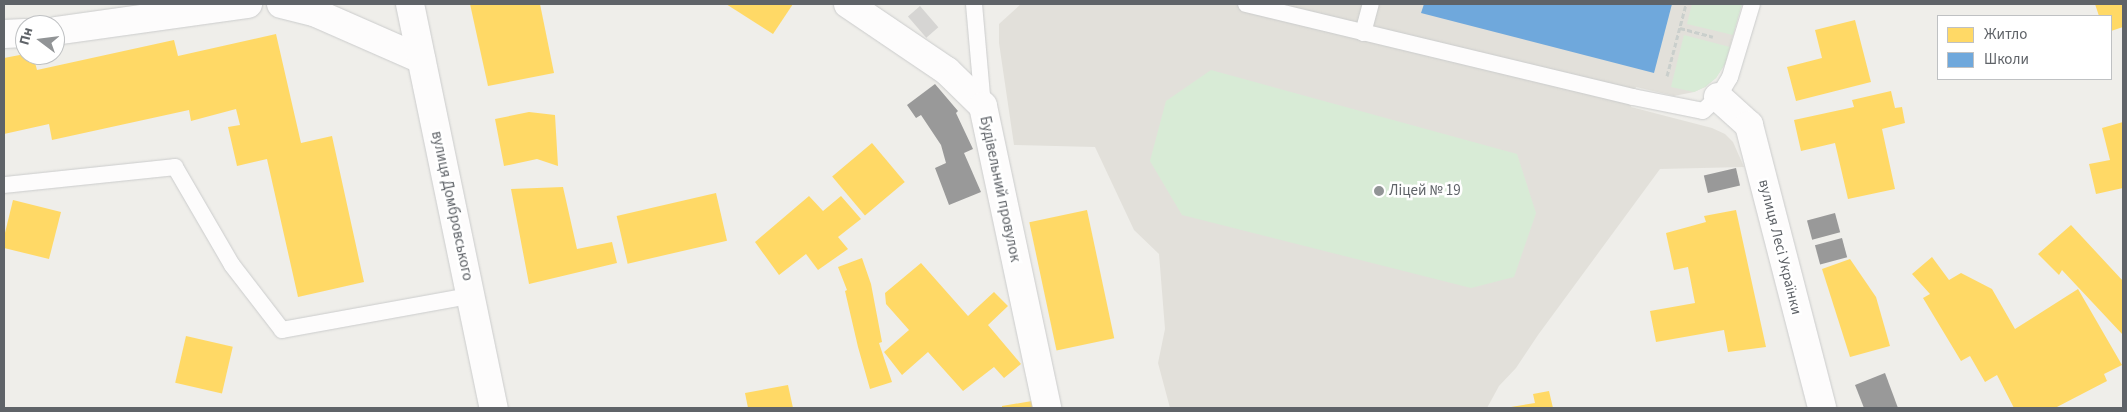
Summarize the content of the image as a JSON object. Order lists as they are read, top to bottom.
{
  "streets": {
    "street": ["Будівельний провулок", "вулиця Домбровського", "вулиця Лесі Українки"]
  },
  "places": ["Ліцей № 19"],
  "legend": ["Житло", "Школи"],
  "north": "left"
}
